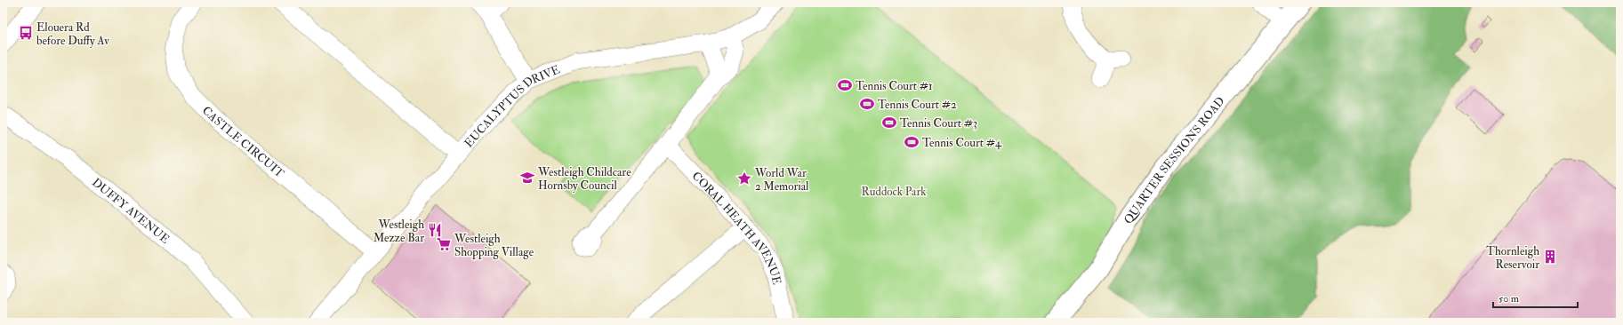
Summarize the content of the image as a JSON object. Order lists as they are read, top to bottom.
{
  "streets": {
    "main road": ["QUARTER SESSIONS ROAD"],
    "street": [
      "EUCALYPTUS DRIVE",
      "CASTLE CIRCUIT",
      "DUFFY AVENUE",
      "CORAL HEATH AVENUE"
    ]
  },
  "crossings": [
    ["EUCALYPTUS DRIVE", "CASTLE CIRCUIT"]
  ],
  "parks": ["Ruddock Park"],
  "places": {
    "bus stop": ["Elouera Rd before Duffy Av"],
    "sports": [
      "Tennis Court #1",
      "Tennis Court #2",
      "Tennis Court #3",
      "Tennis Court #4"
    ],
    "school or university": ["Westleigh Childcare Hornsby Council"],
    "place": ["World War 2 Memorial"],
    "restaurant": ["Westleigh Mezze Bar"],
    "supermarket": ["Westleigh Shopping Village"],
    "building": ["Thornleigh Reservoir"]
  },
  "scale_bar": "50 m"
}
